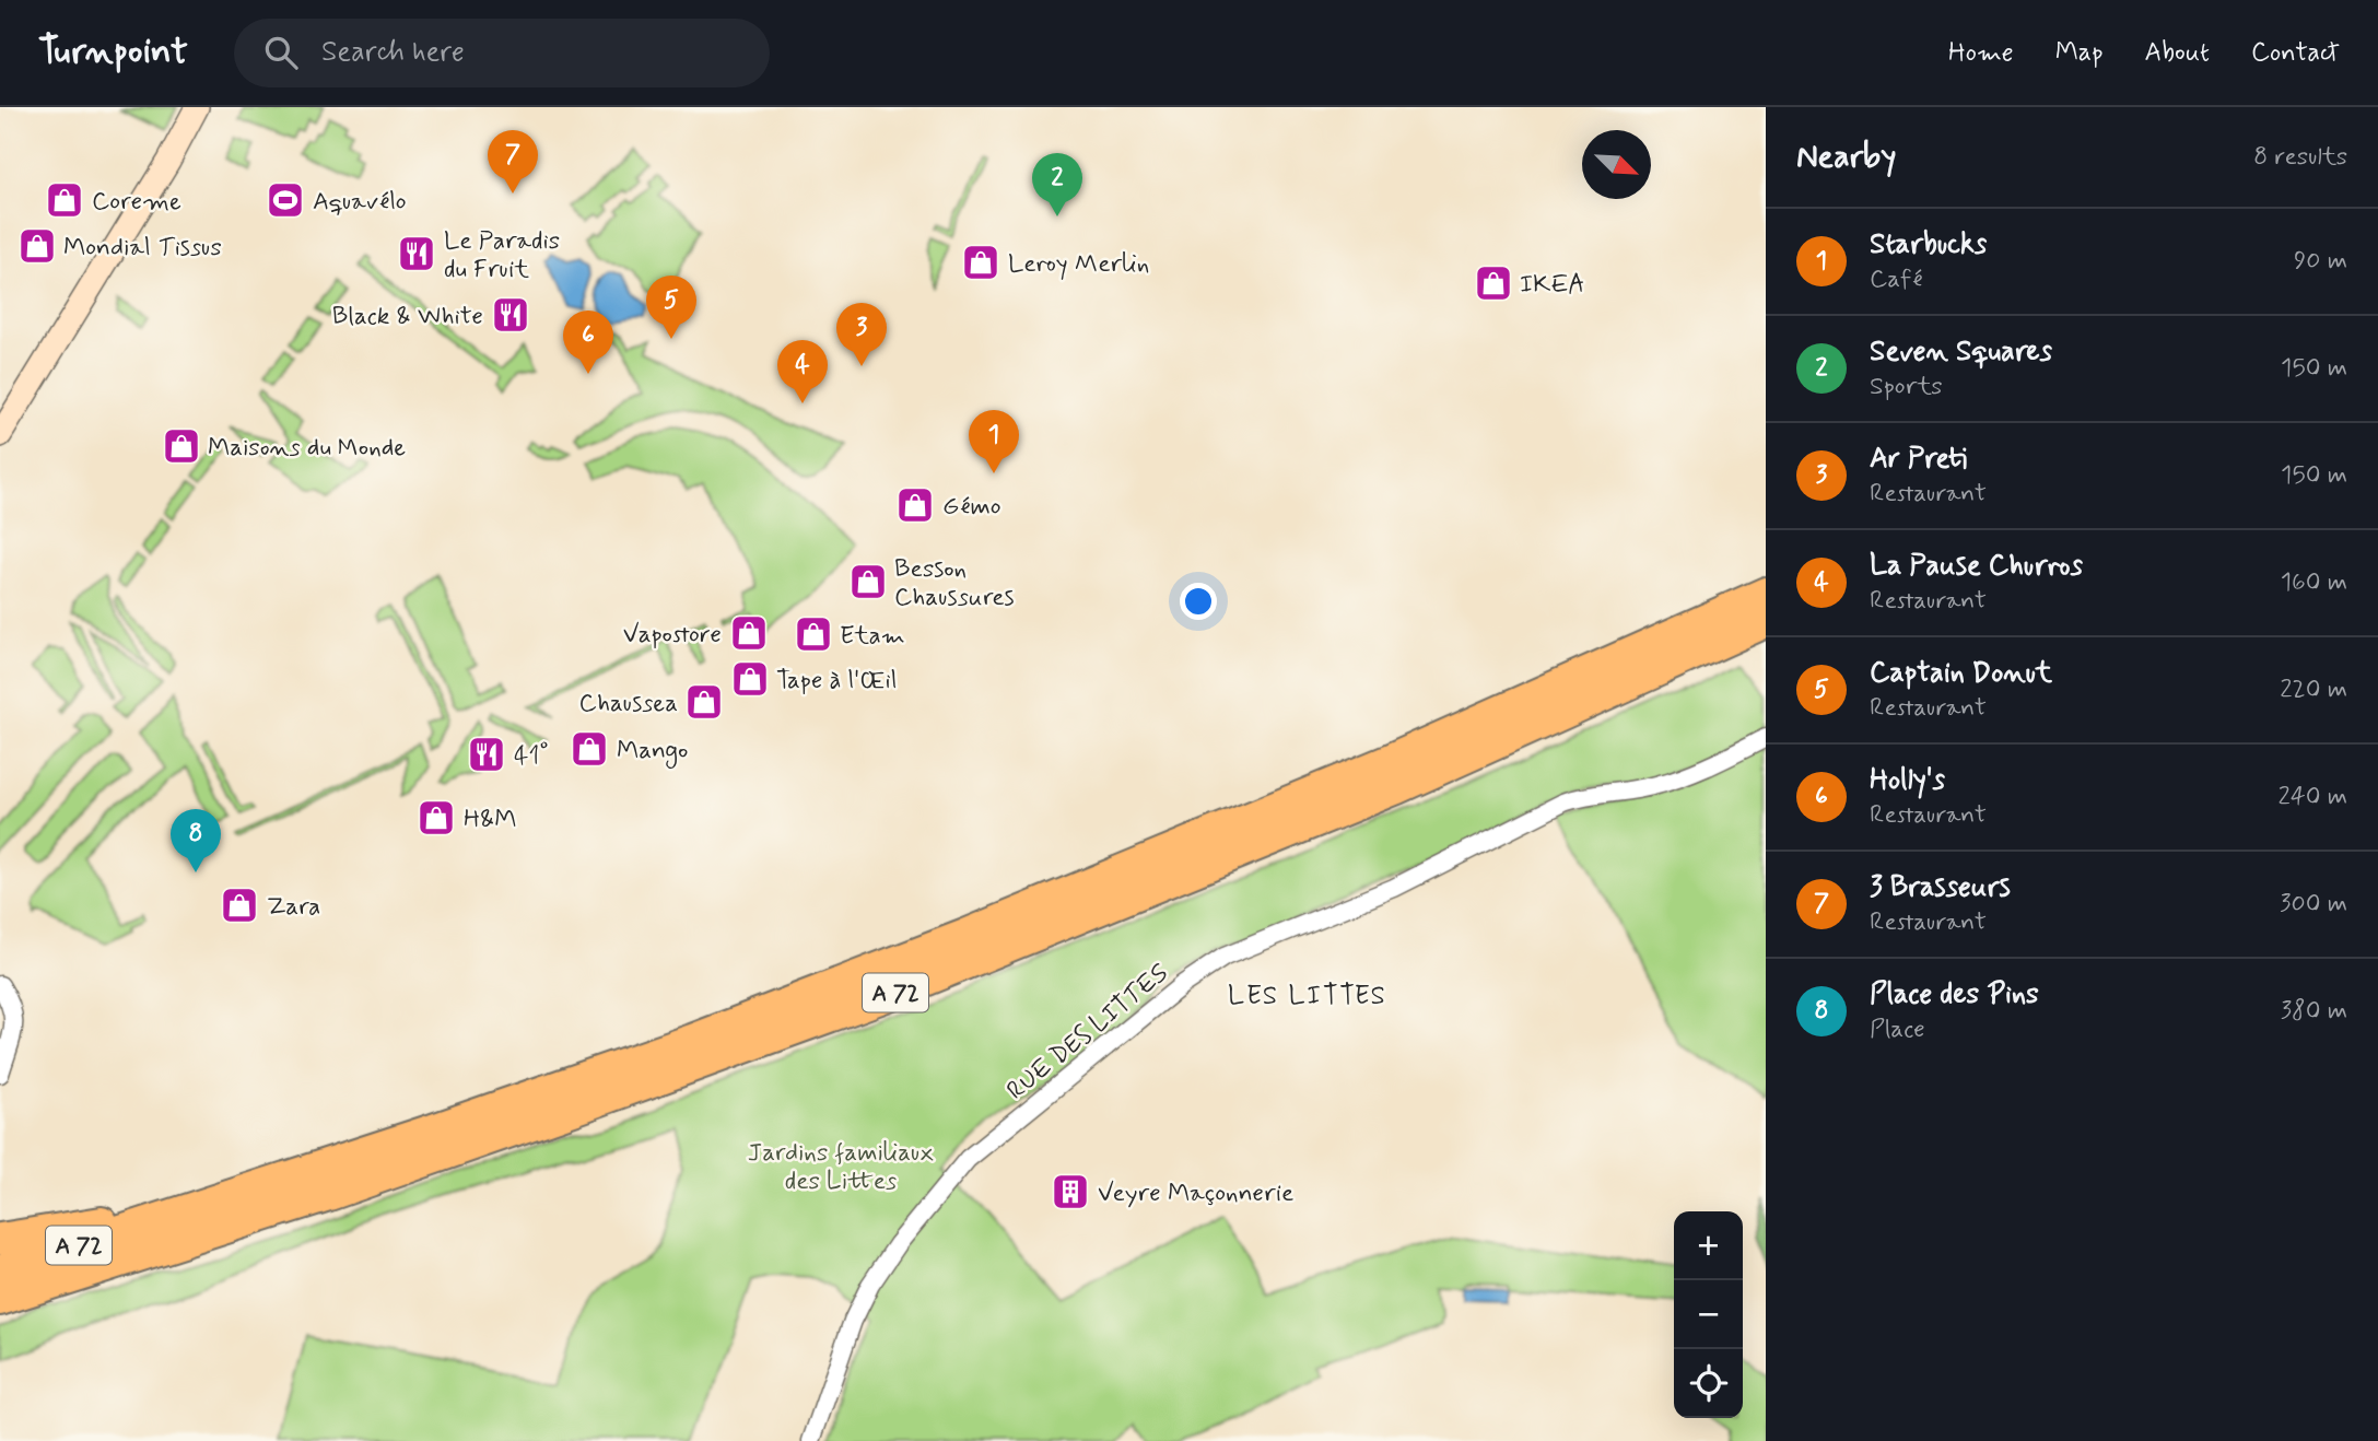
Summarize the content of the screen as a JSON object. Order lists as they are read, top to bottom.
{
  "streets": {
    "highway": ["A 72"],
    "street": ["RUE DES LITTES"]
  },
  "districts": ["LES LITTES"],
  "parks": ["Jardins familiaux des Littes"],
  "places": {
    "shop": [
      "Coreme",
      "Mondial Tissus",
      "Leroy Merlin",
      "IKEA",
      "Maisons du Monde",
      "Gémo",
      "Besson Chaussures",
      "Vapostore",
      "Etam",
      "Tape à l'Œil",
      "Chaussea",
      "Mango",
      "H&M",
      "Zara"
    ],
    "sports": ["Aquavélo"],
    "restaurant": ["Le Paradis du Fruit", "Black & White", "41°"],
    "building": ["Veyre Maçonnerie"]
  },
  "north": "bottom right",
  "page": {
    "header": "Turnpoint",
    "search": "Search here",
    "nav": [
      "Home",
      "Map",
      "About",
      "Contact"
    ],
    "heading": ["Nearby", "8 results"],
    "pins": [
      "7",
      "2",
      "5",
      "3",
      "6",
      "4",
      "1",
      "8"
    ],
    "list": [
      {
        "mark": "1",
        "name": "Starbucks",
        "note": "Café",
        "value": "90 m"
      },
      {
        "mark": "2",
        "name": "Seven Squares",
        "note": "Sports",
        "value": "150 m"
      },
      {
        "mark": "3",
        "name": "Ar Preti",
        "note": "Restaurant",
        "value": "150 m"
      },
      {
        "mark": "4",
        "name": "La Pause Churros",
        "note": "Restaurant",
        "value": "160 m"
      },
      {
        "mark": "5",
        "name": "Captain Donut",
        "note": "Restaurant",
        "value": "220 m"
      },
      {
        "mark": "6",
        "name": "Holly's",
        "note": "Restaurant",
        "value": "240 m"
      },
      {
        "mark": "7",
        "name": "3 Brasseurs",
        "note": "Restaurant",
        "value": "300 m"
      },
      {
        "mark": "8",
        "name": "Place des Pins",
        "note": "Place",
        "value": "380 m"
      }
    ],
    "map_buttons": ["+", "−"]
  }
}
